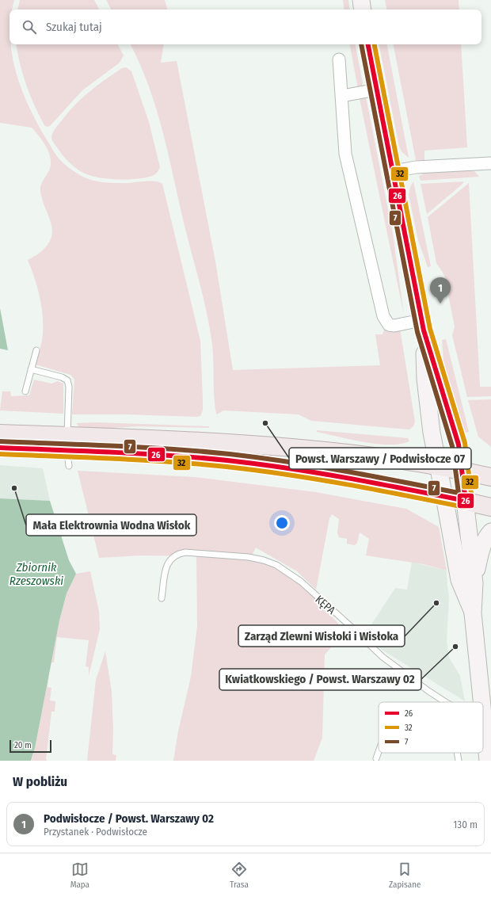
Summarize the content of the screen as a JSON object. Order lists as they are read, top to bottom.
{
  "streets": {
    "lane": ["KĘPA"]
  },
  "water": ["Zbiornik Rzeszowski"],
  "places": [
    "Powst. Warszawy / Podwisłocze 07",
    "Mała Elektrownia Wodna Wisłok",
    "Zarząd Zlewni Wisłoki i Wisłoka",
    "Kwiatkowskiego / Powst. Warszawy 02"
  ],
  "lines": ["transit line 26", "transit line 32", "transit line 7"],
  "legend": ["26", "32", "7"],
  "scale_bar": "20 m",
  "page": {
    "search": "Szukaj tutaj",
    "pins": "1",
    "scale": "20 m",
    "heading": "W pobliżu",
    "list": [
      {
        "mark": "1",
        "name": "Podwisłocze / Powst. Warszawy 02",
        "note": "Przystanek · Podwisłocze",
        "value": "130 m"
      }
    ],
    "nav": ["Mapa", "Trasa", "Zapisane"]
  }
}
